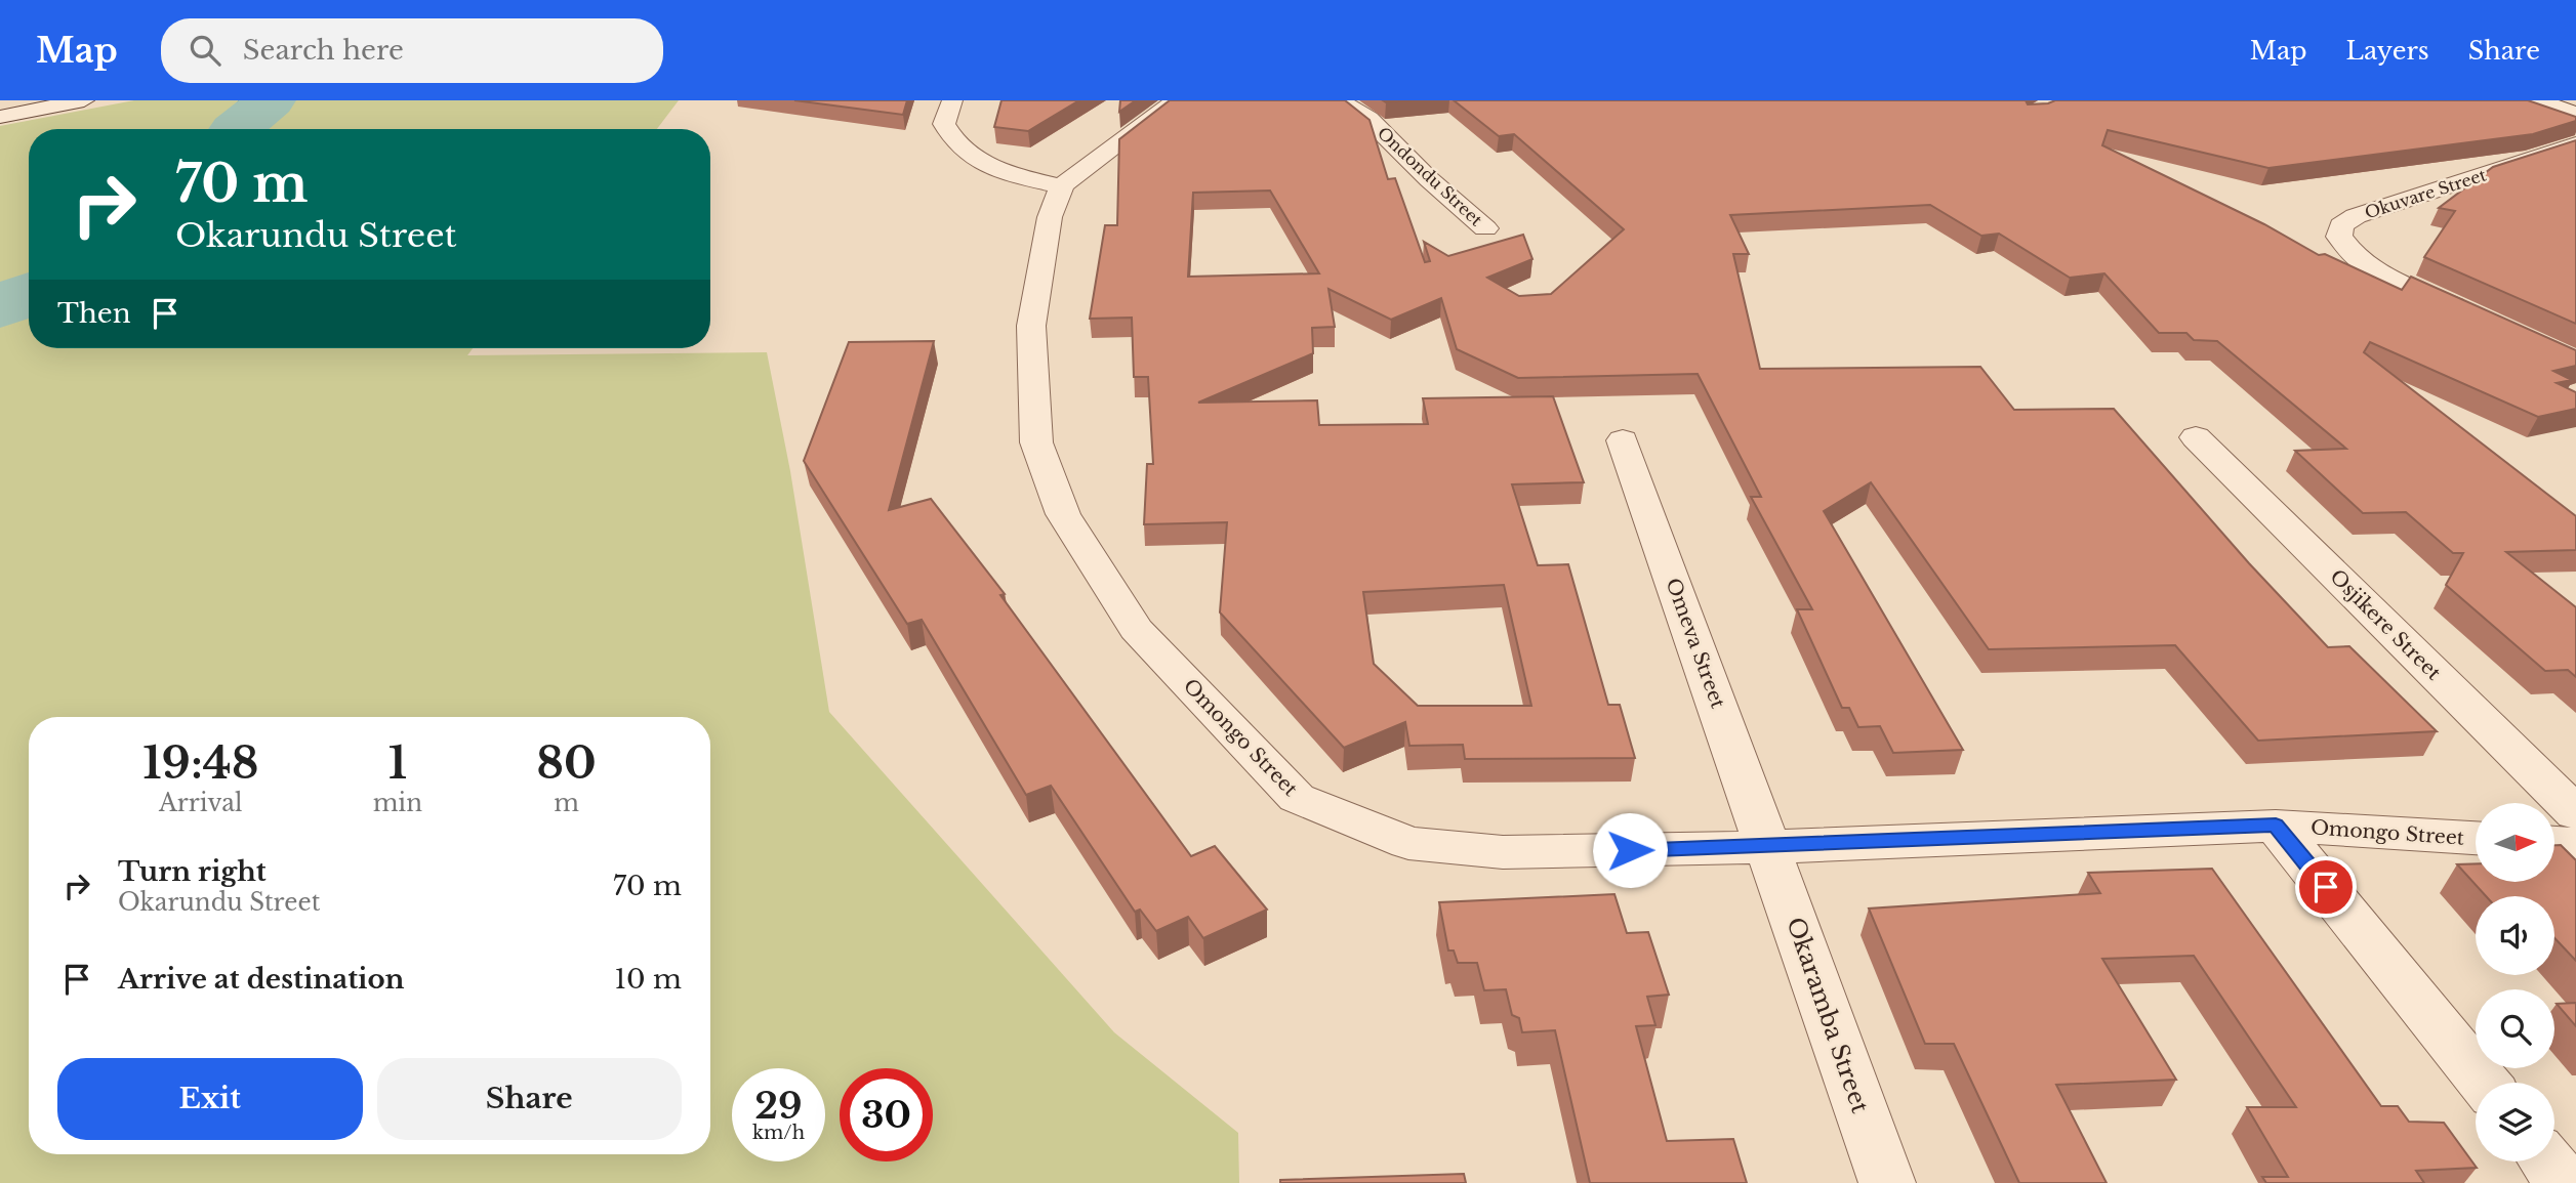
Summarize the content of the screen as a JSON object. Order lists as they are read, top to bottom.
{
  "streets": {
    "street": [
      "Ondondu Street",
      "Okuvare Street",
      "Osjikere Street",
      "Omeva Street",
      "Omongo Street",
      "Okaramba Street"
    ]
  },
  "crossings": [
    ["Omeva Street", "Omongo Street"],
    ["Omeva Street", "Okaramba Street"],
    ["Omongo Street", "Okaramba Street"]
  ],
  "north": "right",
  "page": {
    "header": "Map",
    "search": "Search here",
    "nav": ["Map", "Layers", "Share"],
    "turn": ["70 m", "Okarundu Street"],
    "then": "Then",
    "eta": [
      "19:48",
      "Arrival",
      "1",
      "min",
      "80",
      "m"
    ],
    "list": [
      {
        "name": "Turn right",
        "note": "Okarundu Street",
        "value": "70 m"
      },
      {
        "name": "Arrive at destination",
        "value": "10 m"
      }
    ],
    "buttons": ["Exit", "Share"],
    "speed": "29 km/h",
    "limit": "30"
  }
}
